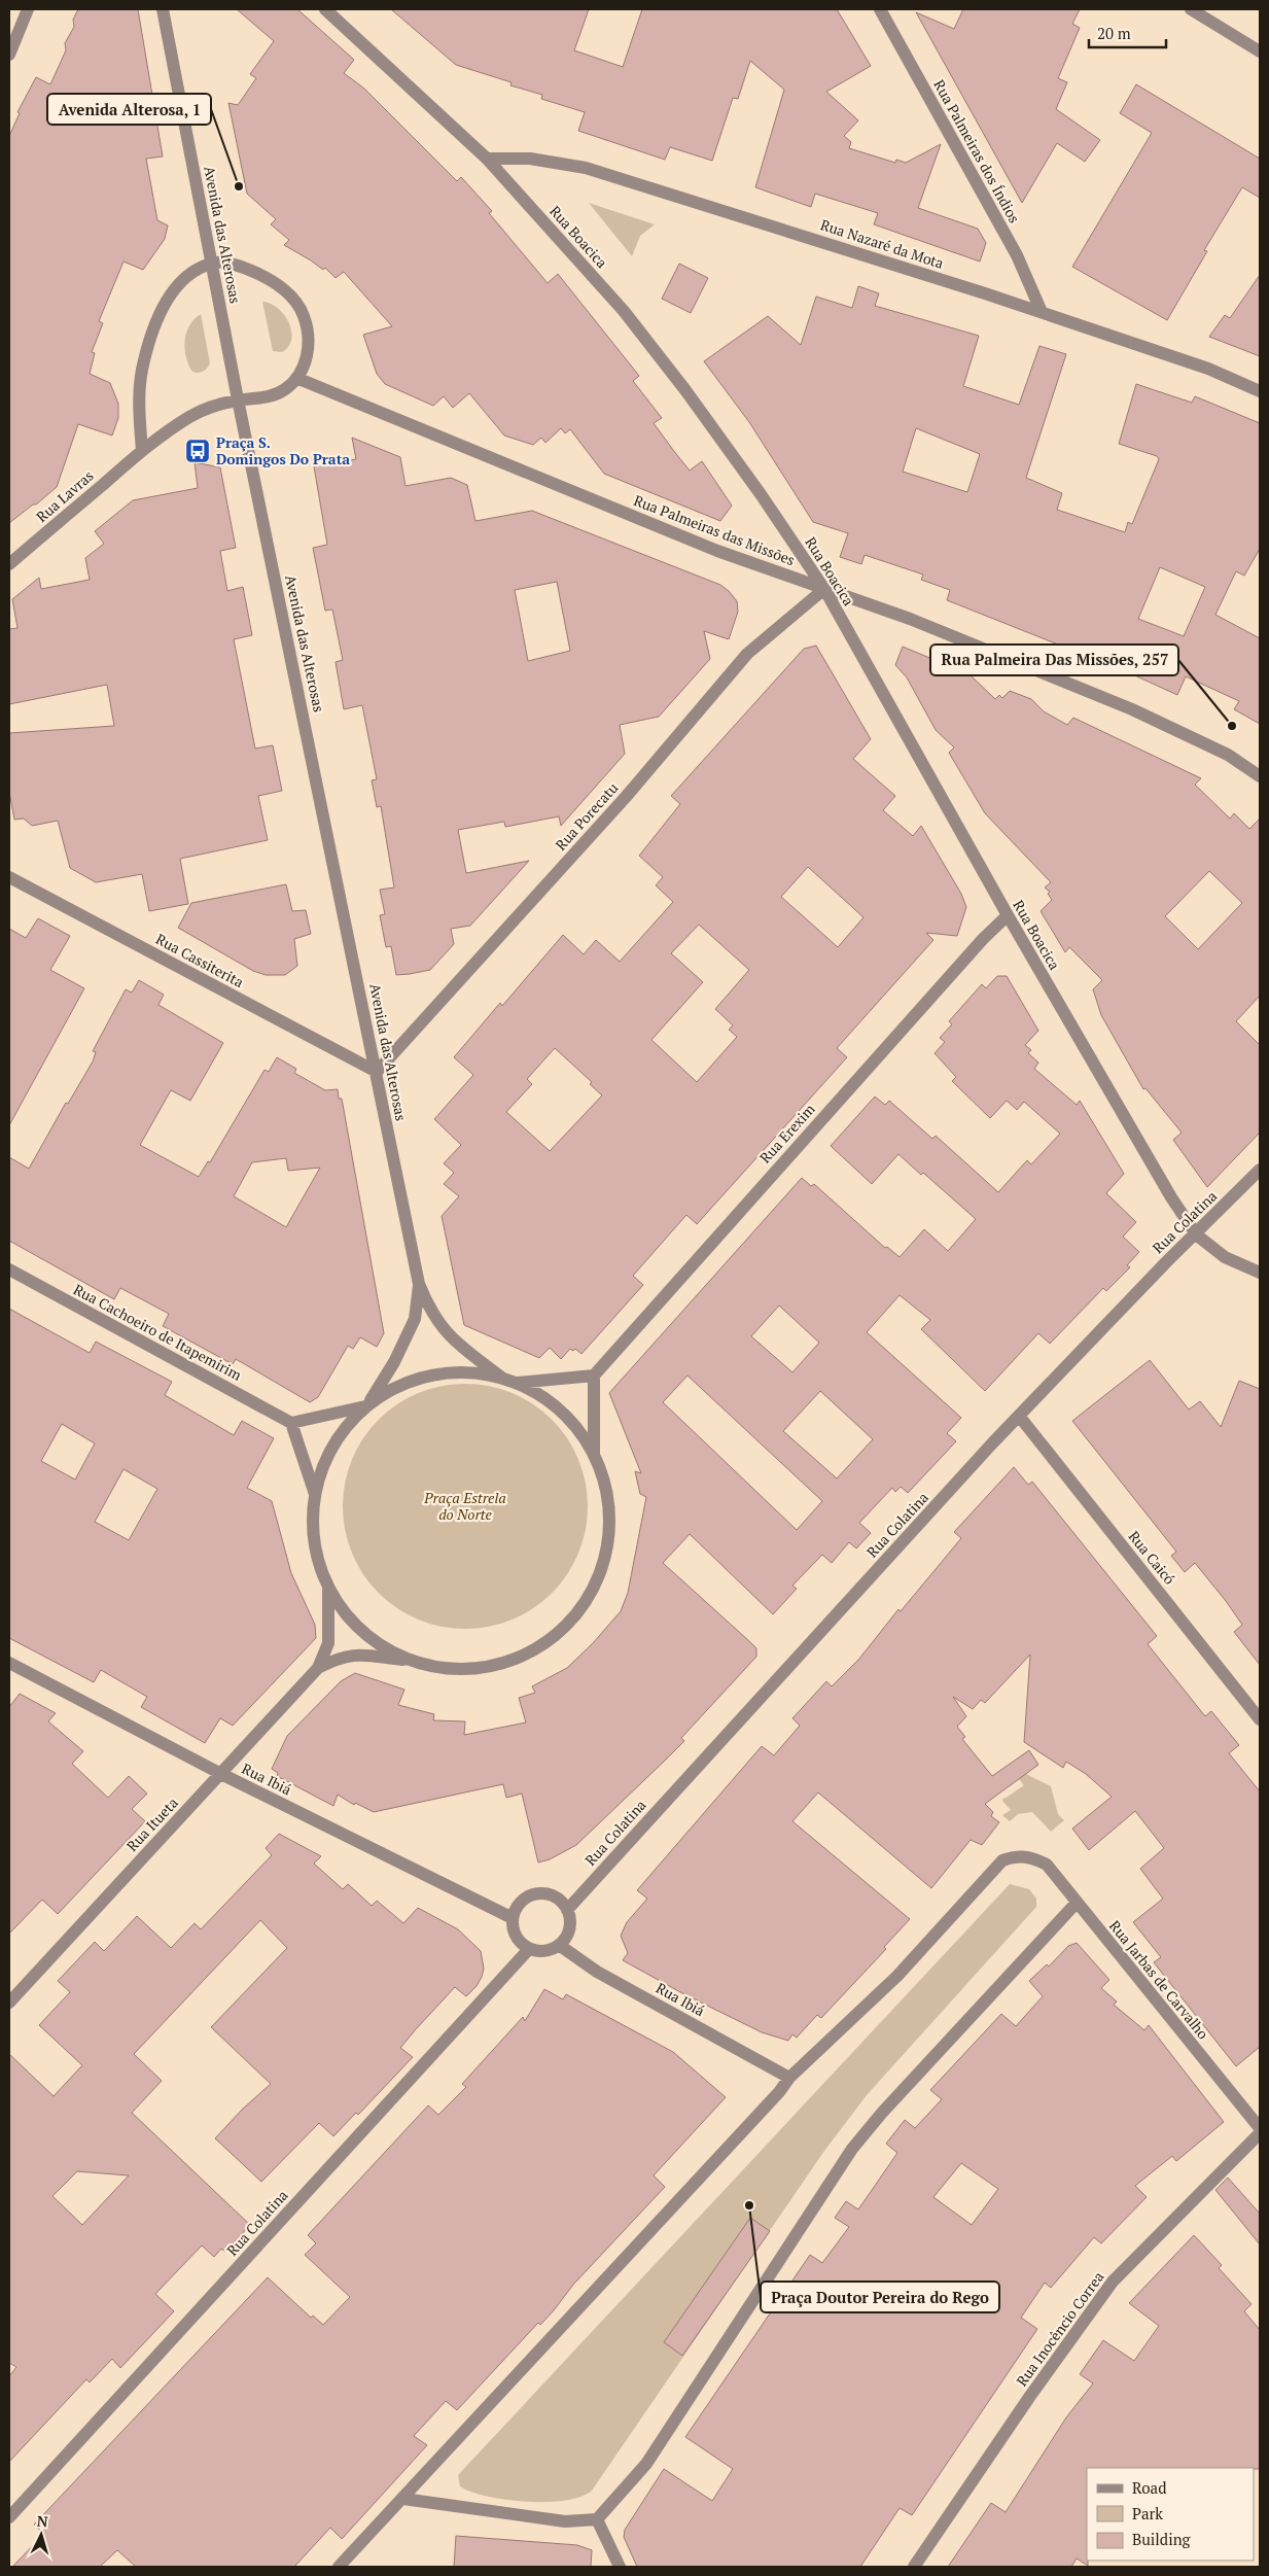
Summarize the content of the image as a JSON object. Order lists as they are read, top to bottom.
{
  "streets": {
    "street": [
      "Rua Palmeiras dos Índios",
      "Avenida das Alterosas",
      "Rua Boacica",
      "Rua Nazaré da Mota",
      "Rua Lavras",
      "Rua Palmeiras das Missões",
      "Rua Porecatu",
      "Rua Cassiterita",
      "Rua Erexim",
      "Rua Colatina",
      "Rua Cachoeiro de Itapemirim",
      "Rua Caicó",
      "Rua Ibiá",
      "Rua Itueta",
      "Rua Jarbas de Carvalho",
      "Rua Inocêncio Correa"
    ]
  },
  "crossings": [
    ["Rua Palmeiras dos Índios", "Rua Nazaré da Mota"],
    ["Avenida das Alterosas", "Rua Lavras"],
    ["Avenida das Alterosas", "Rua Porecatu"],
    ["Avenida das Alterosas", "Rua Cassiterita"],
    ["Rua Boacica", "Rua Nazaré da Mota"],
    ["Rua Boacica", "Rua Palmeiras das Missões"],
    ["Rua Boacica", "Rua Porecatu"],
    ["Rua Boacica", "Rua Erexim"],
    ["Rua Boacica", "Rua Colatina"],
    ["Rua Lavras", "Rua Palmeiras das Missões"],
    ["Rua Palmeiras das Missões", "Rua Porecatu"],
    ["Rua Porecatu", "Rua Cassiterita"],
    ["Rua Colatina", "Rua Caicó"],
    ["Rua Colatina", "Rua Ibiá"],
    ["Rua Ibiá", "Rua Itueta"],
    ["Rua Ibiá", "Rua Jarbas de Carvalho"]
  ],
  "parks": ["Praça Estrela do Norte"],
  "places": {
    "other": ["Avenida Alterosa, 1", "Rua Palmeira Das Missões, 257", "Praça Doutor Pereira do Rego"],
    "bus stop": ["Praça S. Domingos Do Prata"]
  },
  "legend": ["Road", "Park", "Building"],
  "scale_bar": "20 m",
  "north": "top"
}
